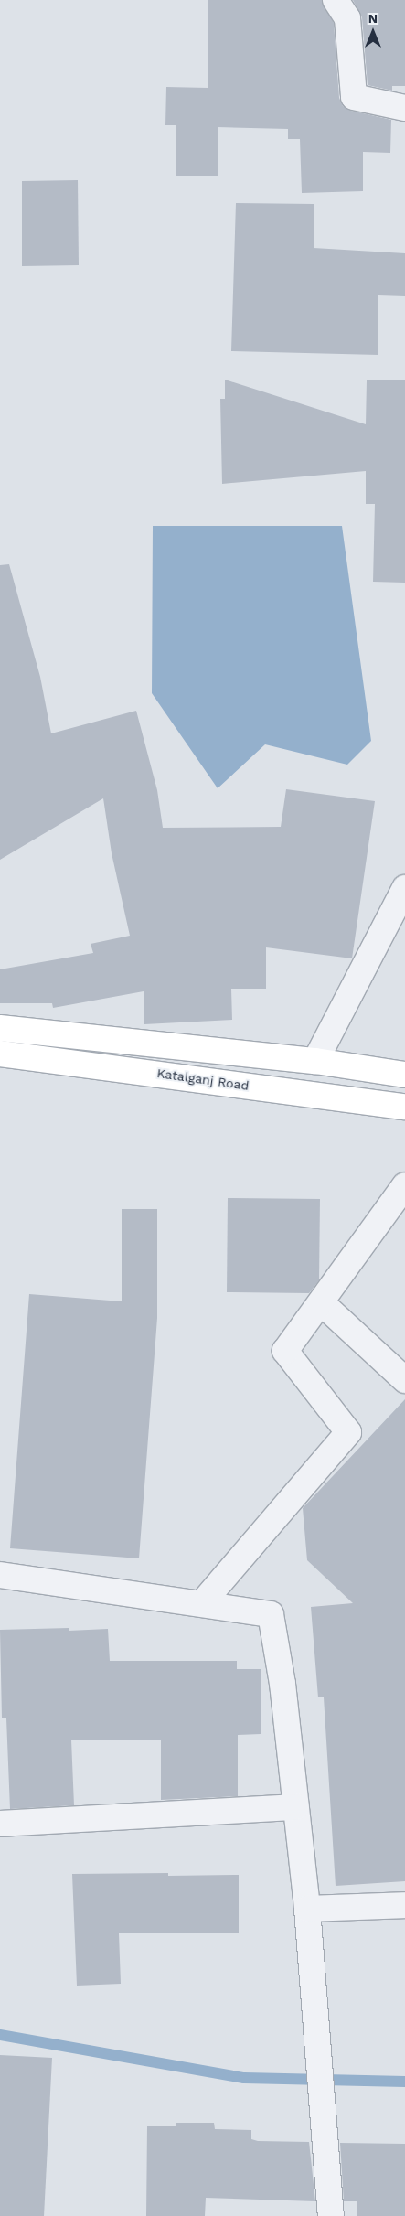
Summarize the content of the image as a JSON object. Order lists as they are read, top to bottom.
{
  "streets": {
    "main road": ["Katalganj Road"]
  },
  "north": "top"
}
